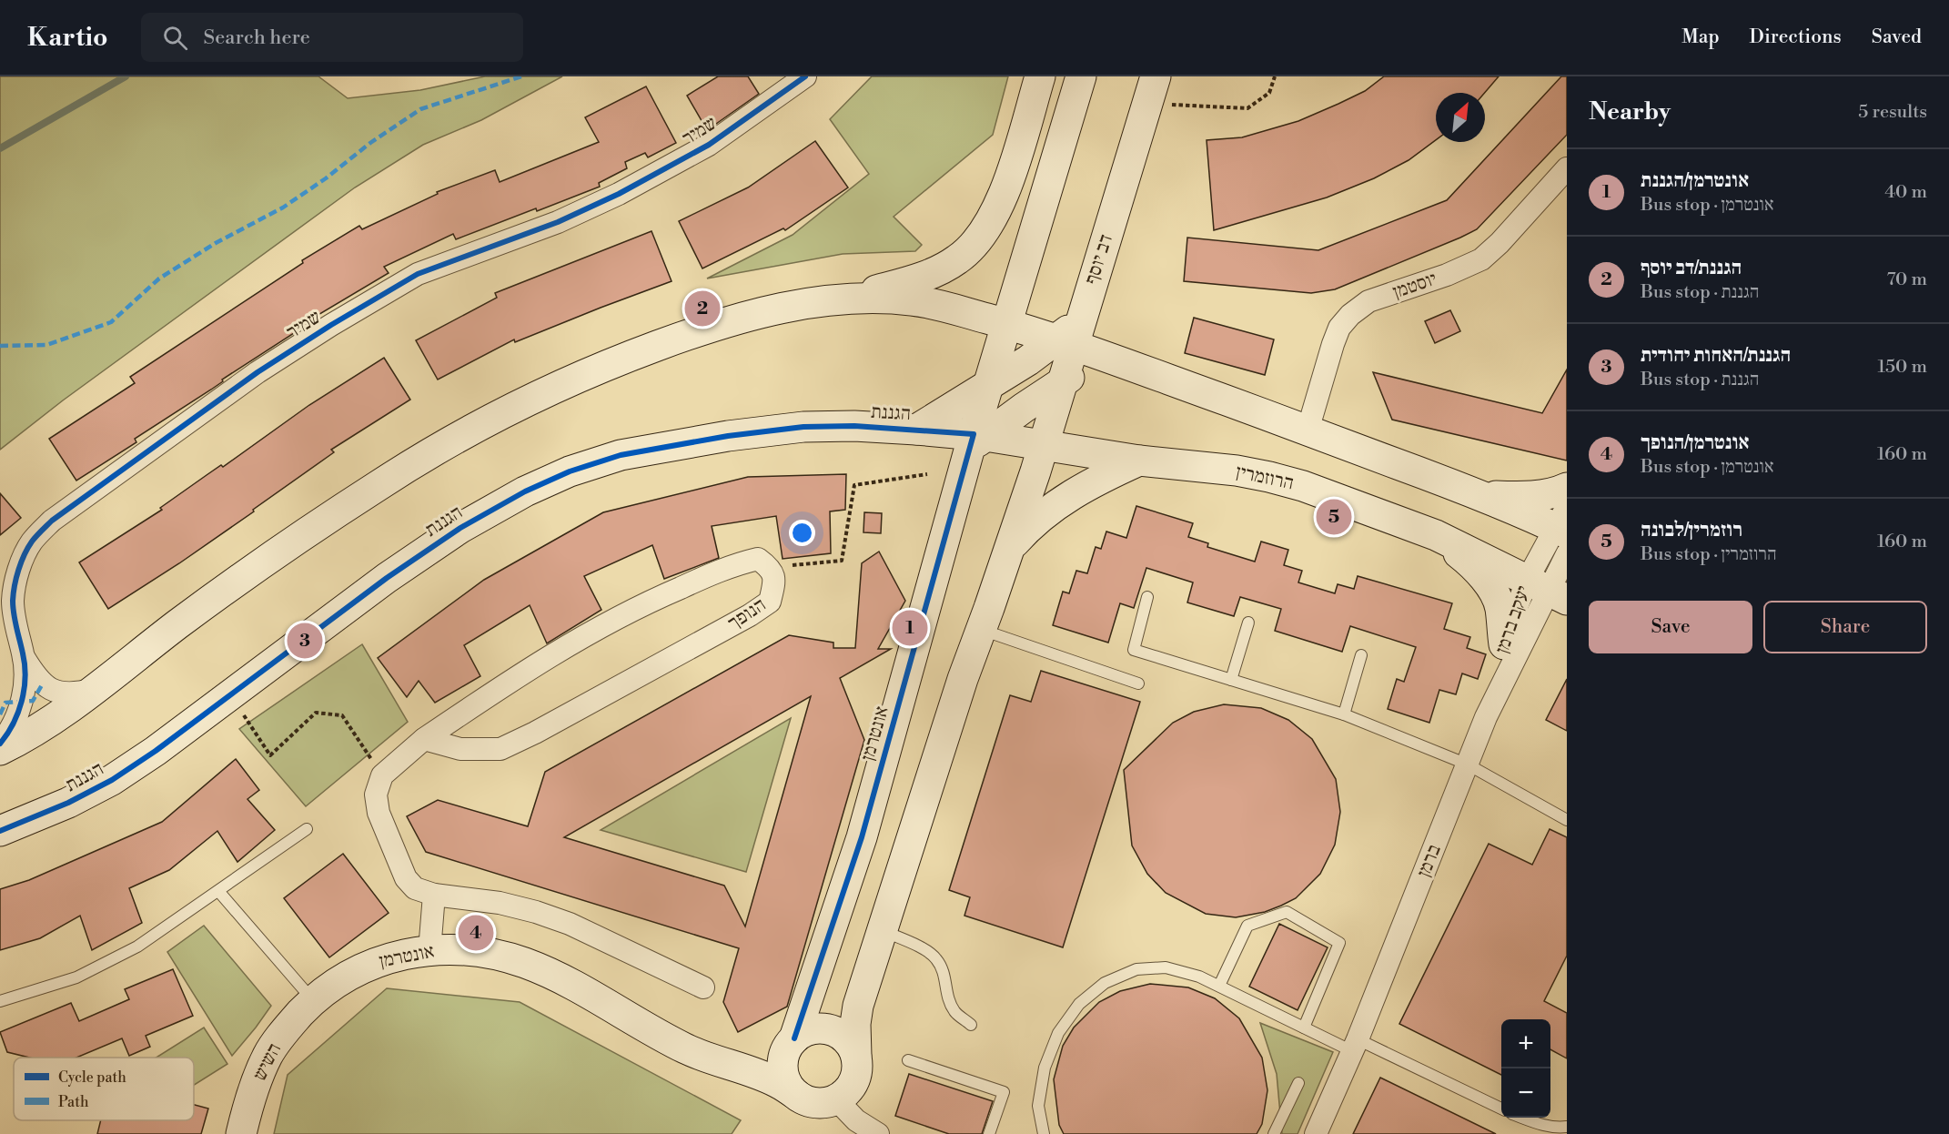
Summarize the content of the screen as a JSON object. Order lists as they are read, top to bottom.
{
  "streets": {
    "street": [
      "שמיר",
      "דב יוסף",
      "יוסטמן",
      "הגננת",
      "הרוזמרין",
      "הנופך",
      "יעקב ברמן",
      "אונטרמן",
      "ברמן",
      "השיש"
    ]
  },
  "crossings": [
    ["דב יוסף", "הרוזמרין"],
    ["הגננת", "הרוזמרין"],
    ["הגננת", "אונטרמן"],
    ["הרוזמרין", "יעקב ברמן"],
    ["הרוזמרין", "אונטרמן"],
    ["הרוזמרין", "ברמן"],
    ["יעקב ברמן", "ברמן"],
    ["אונטרמן", "השיש"]
  ],
  "legend": ["Cycle path", "Path"],
  "north": "top right",
  "page": {
    "header": "Kartio",
    "search": "Search here",
    "nav": ["Map", "Directions", "Saved"],
    "heading": ["Nearby", "5 results"],
    "list": [
      {
        "mark": "1",
        "name": "אונטרמן/הגננת",
        "note": "Bus stop · אונטרמן",
        "value": "40 m"
      },
      {
        "mark": "2",
        "name": "הגננת/דב יוסף",
        "note": "Bus stop · הגננת",
        "value": "70 m"
      },
      {
        "mark": "3",
        "name": "הגננת/האחות יהודית",
        "note": "Bus stop · הגננת",
        "value": "150 m"
      },
      {
        "mark": "4",
        "name": "אונטרמן/הנופך",
        "note": "Bus stop · אונטרמן",
        "value": "160 m"
      },
      {
        "mark": "5",
        "name": "רוזמרין/לבונה",
        "note": "Bus stop · הרוזמרין",
        "value": "160 m"
      }
    ],
    "pins": [
      "2",
      "5",
      "1",
      "3",
      "4"
    ],
    "buttons": ["Save", "Share"],
    "map_buttons": ["+", "−"]
  }
}
